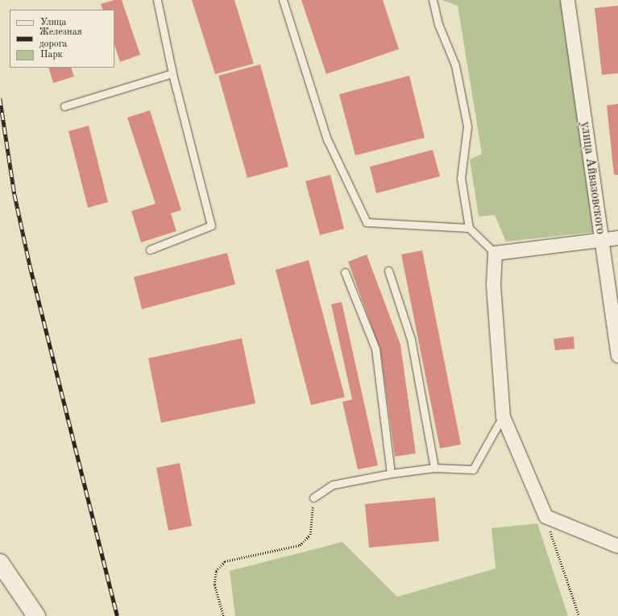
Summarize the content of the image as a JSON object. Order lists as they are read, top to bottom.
{
  "streets": {
    "street": ["улица Айвазовского"]
  },
  "legend": ["Улица", "Железная дорога", "Парк"]
}
